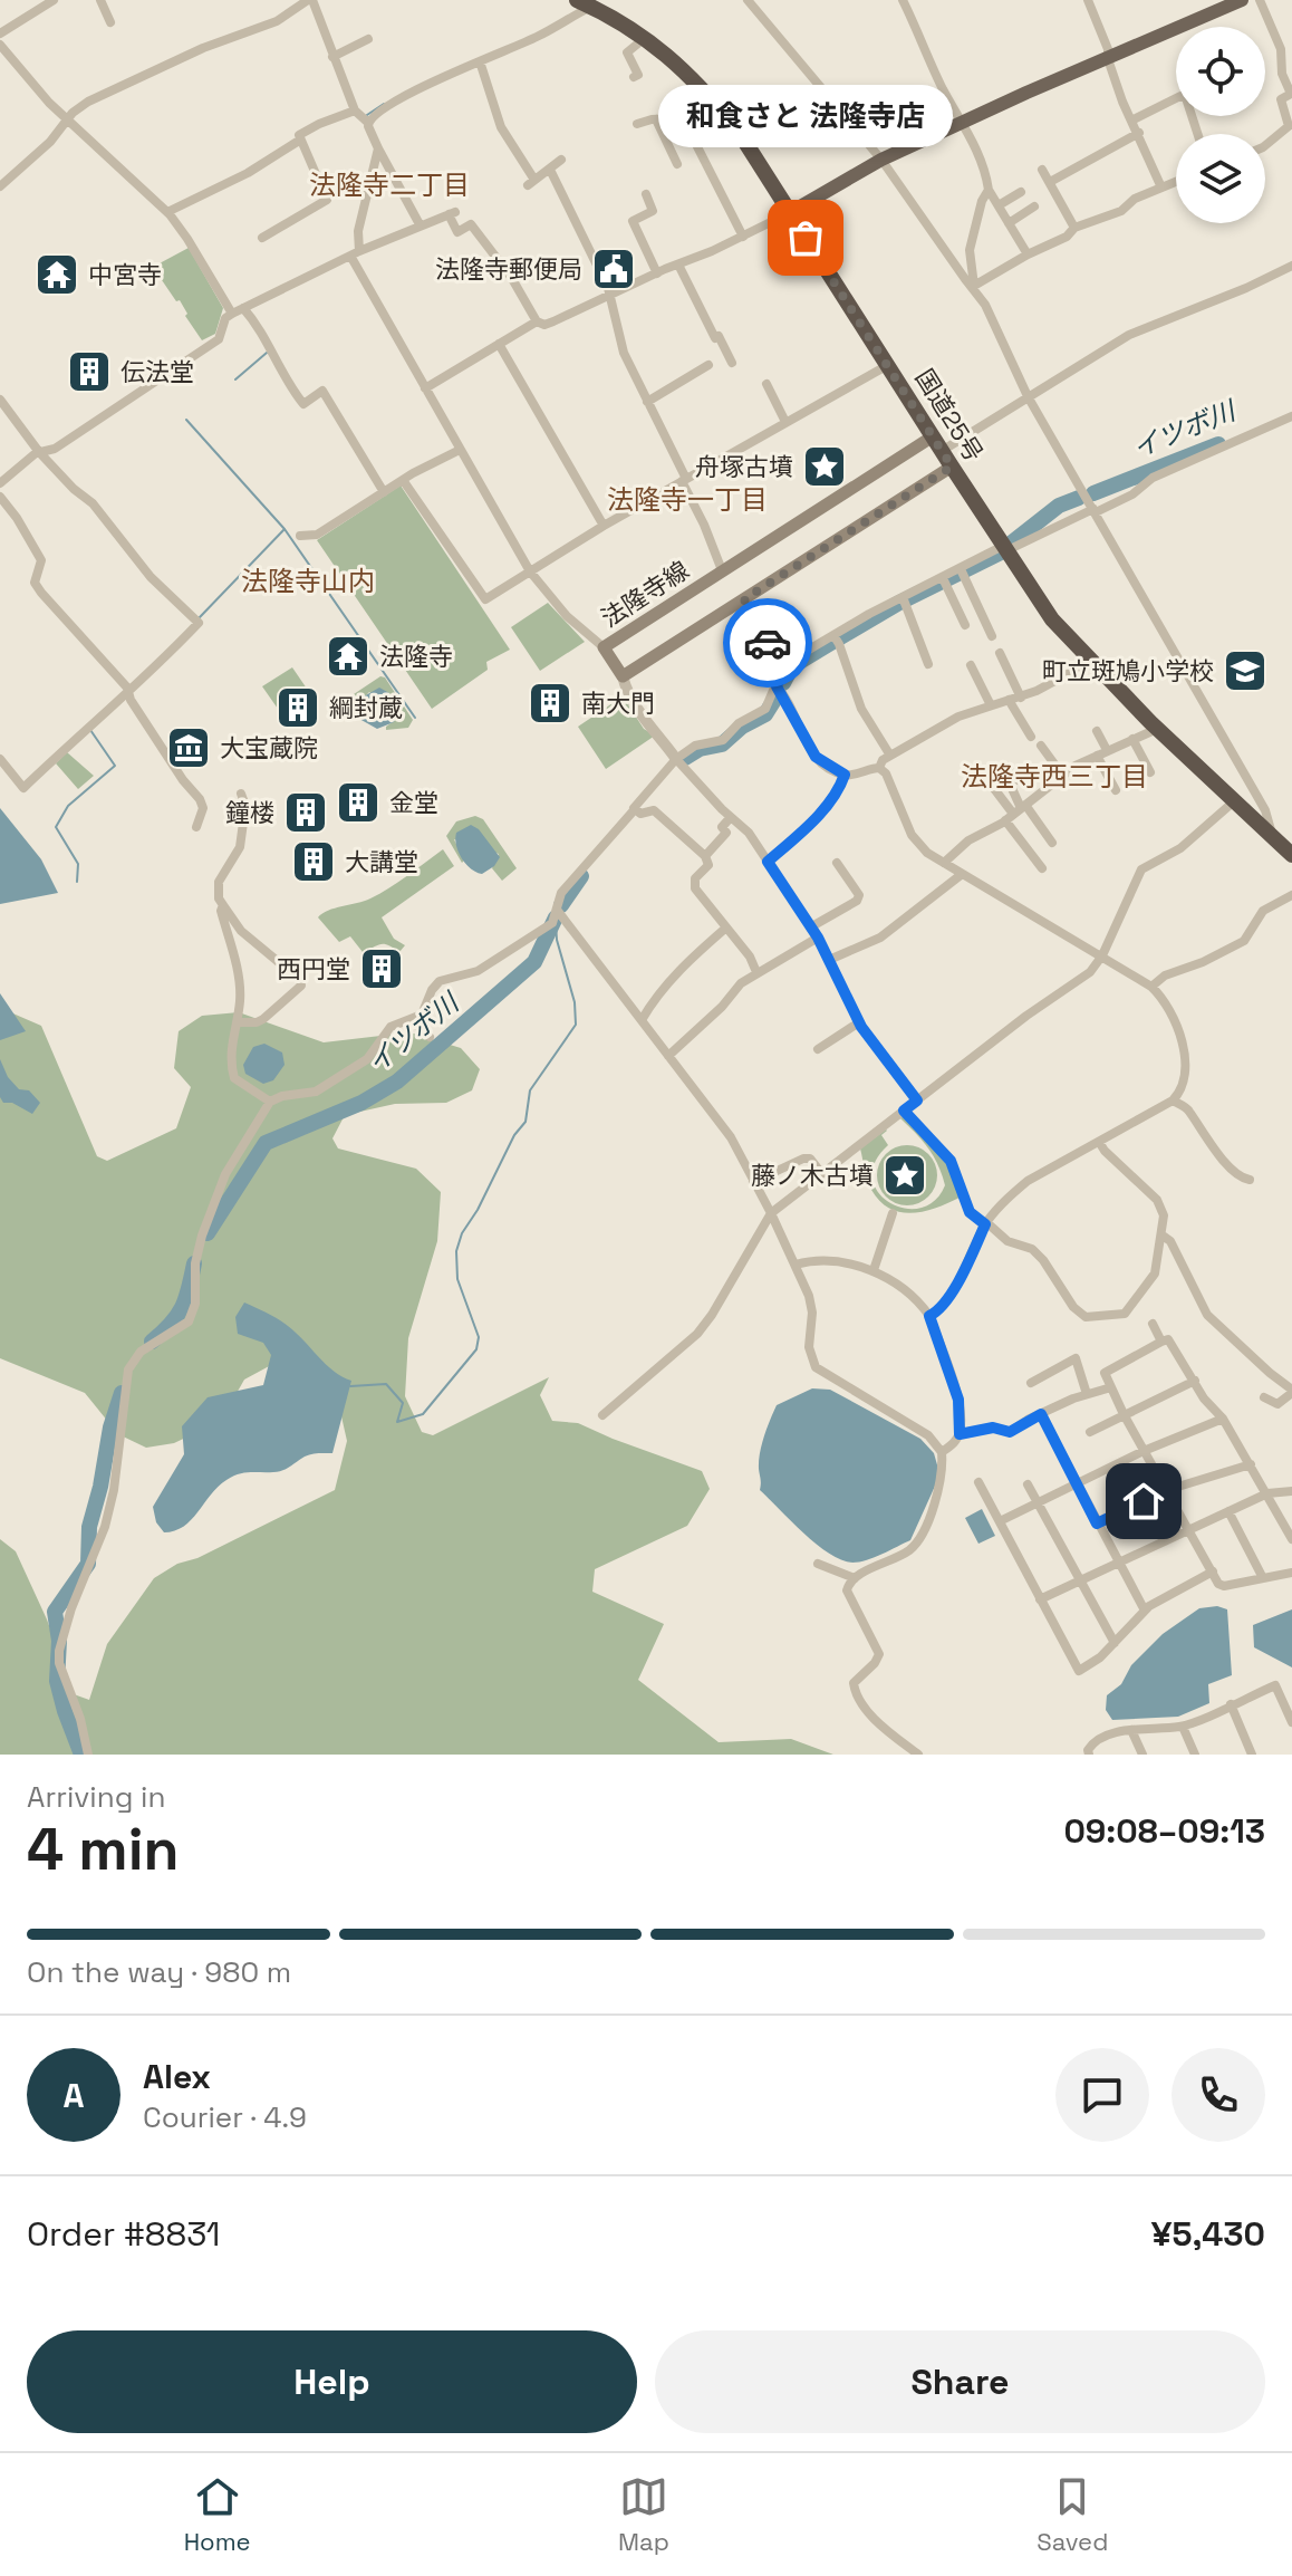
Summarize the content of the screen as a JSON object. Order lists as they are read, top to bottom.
{
  "streets": {
    "highway": ["国道25号"],
    "main road": ["法隆寺線"]
  },
  "crossings": [
    ["国道25号", "法隆寺線"]
  ],
  "districts": [
    "法隆寺二丁目",
    "法隆寺一丁目",
    "法隆寺山内",
    "法隆寺西三丁目"
  ],
  "water": ["イツボ川"],
  "places": {
    "other": ["和食さと 法隆寺店"],
    "public building": ["法隆寺郵便局"],
    "temple": ["中宮寺", "法隆寺"],
    "building": [
      "伝法堂",
      "南大門",
      "綱封蔵",
      "金堂",
      "鐘楼",
      "大講堂",
      "西円堂"
    ],
    "place": ["舟塚古墳", "藤ノ木古墳"],
    "school or university": ["町立斑鳩小学校"],
    "museum": ["大宝蔵院"]
  },
  "page": {
    "bubble": "和食さと 法隆寺店",
    "heading": ["4 min", "Arriving in", "09:08–09:13"],
    "panel": [
      "Alex",
      "Courier · 4.9",
      "Order #8831",
      "¥5,430"
    ],
    "bar": "On the way · 980 m",
    "round": "A",
    "buttons": ["Help", "Share"],
    "tabs": ["Home", "Map", "Saved"]
  }
}
